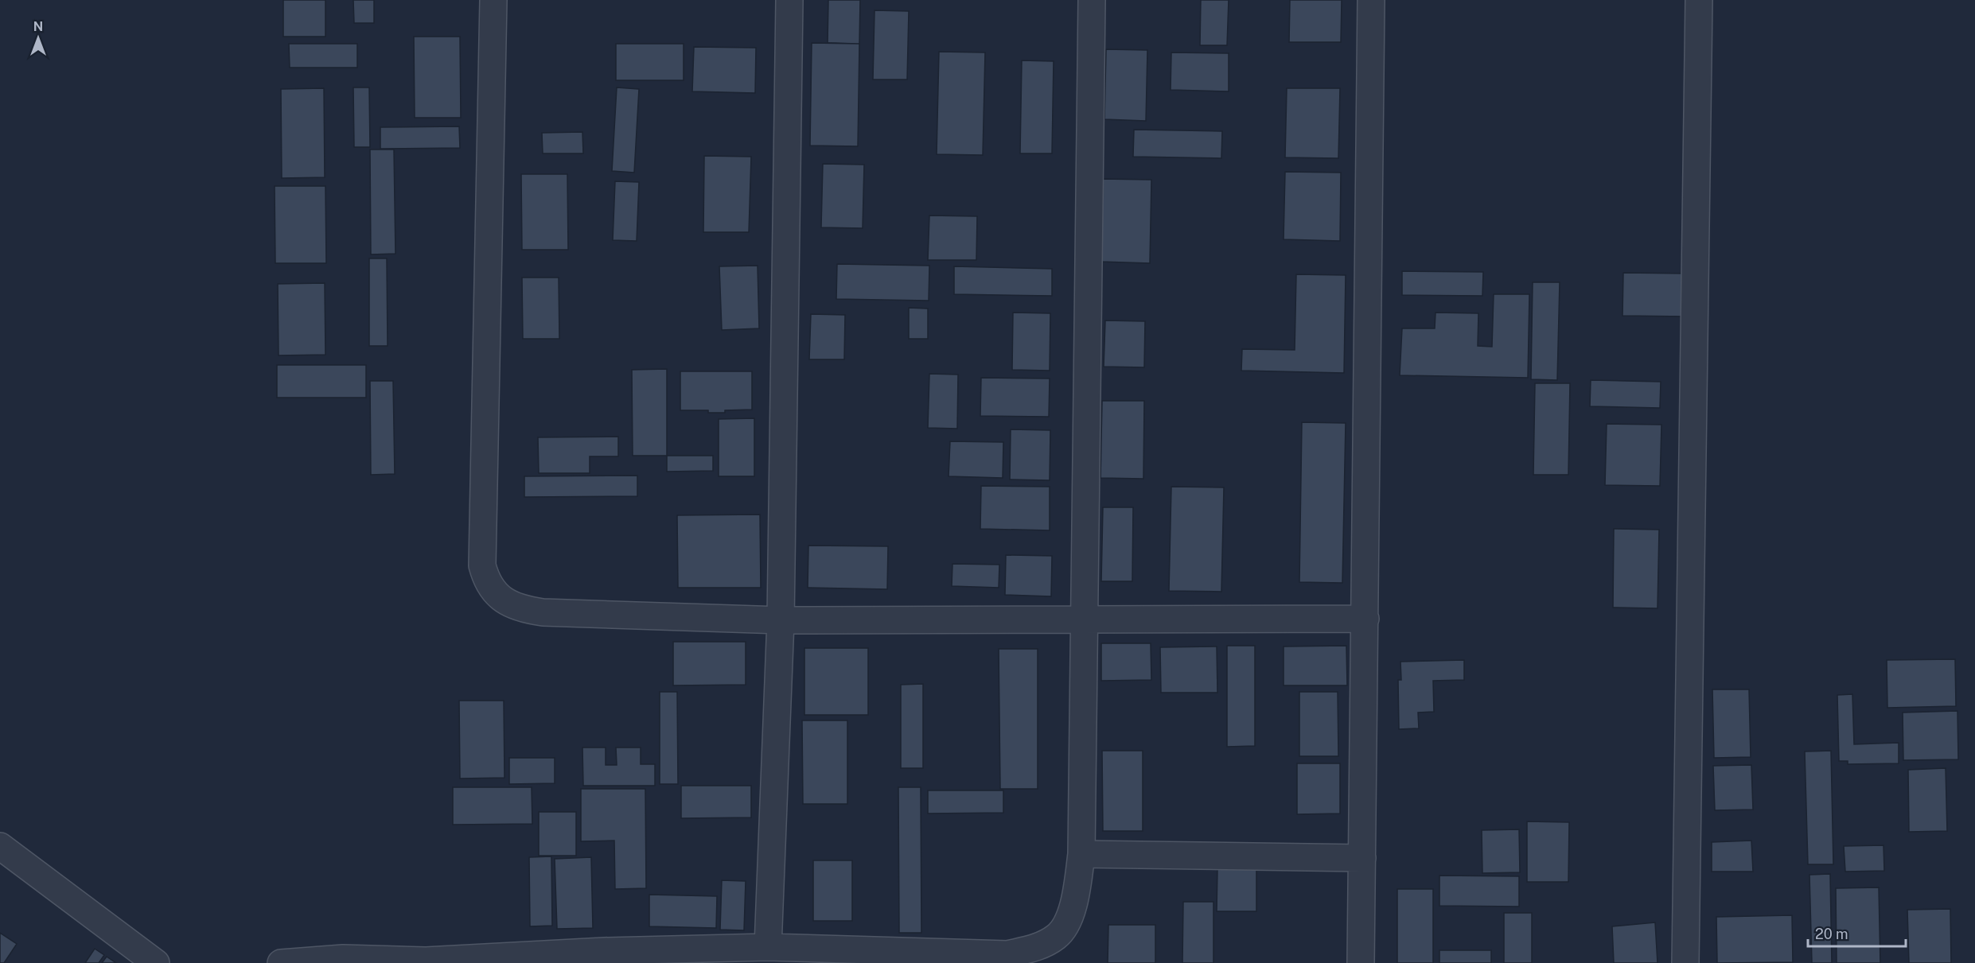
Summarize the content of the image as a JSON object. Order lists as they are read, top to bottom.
{
  "scale_bar": "20 m",
  "north": "top"
}
